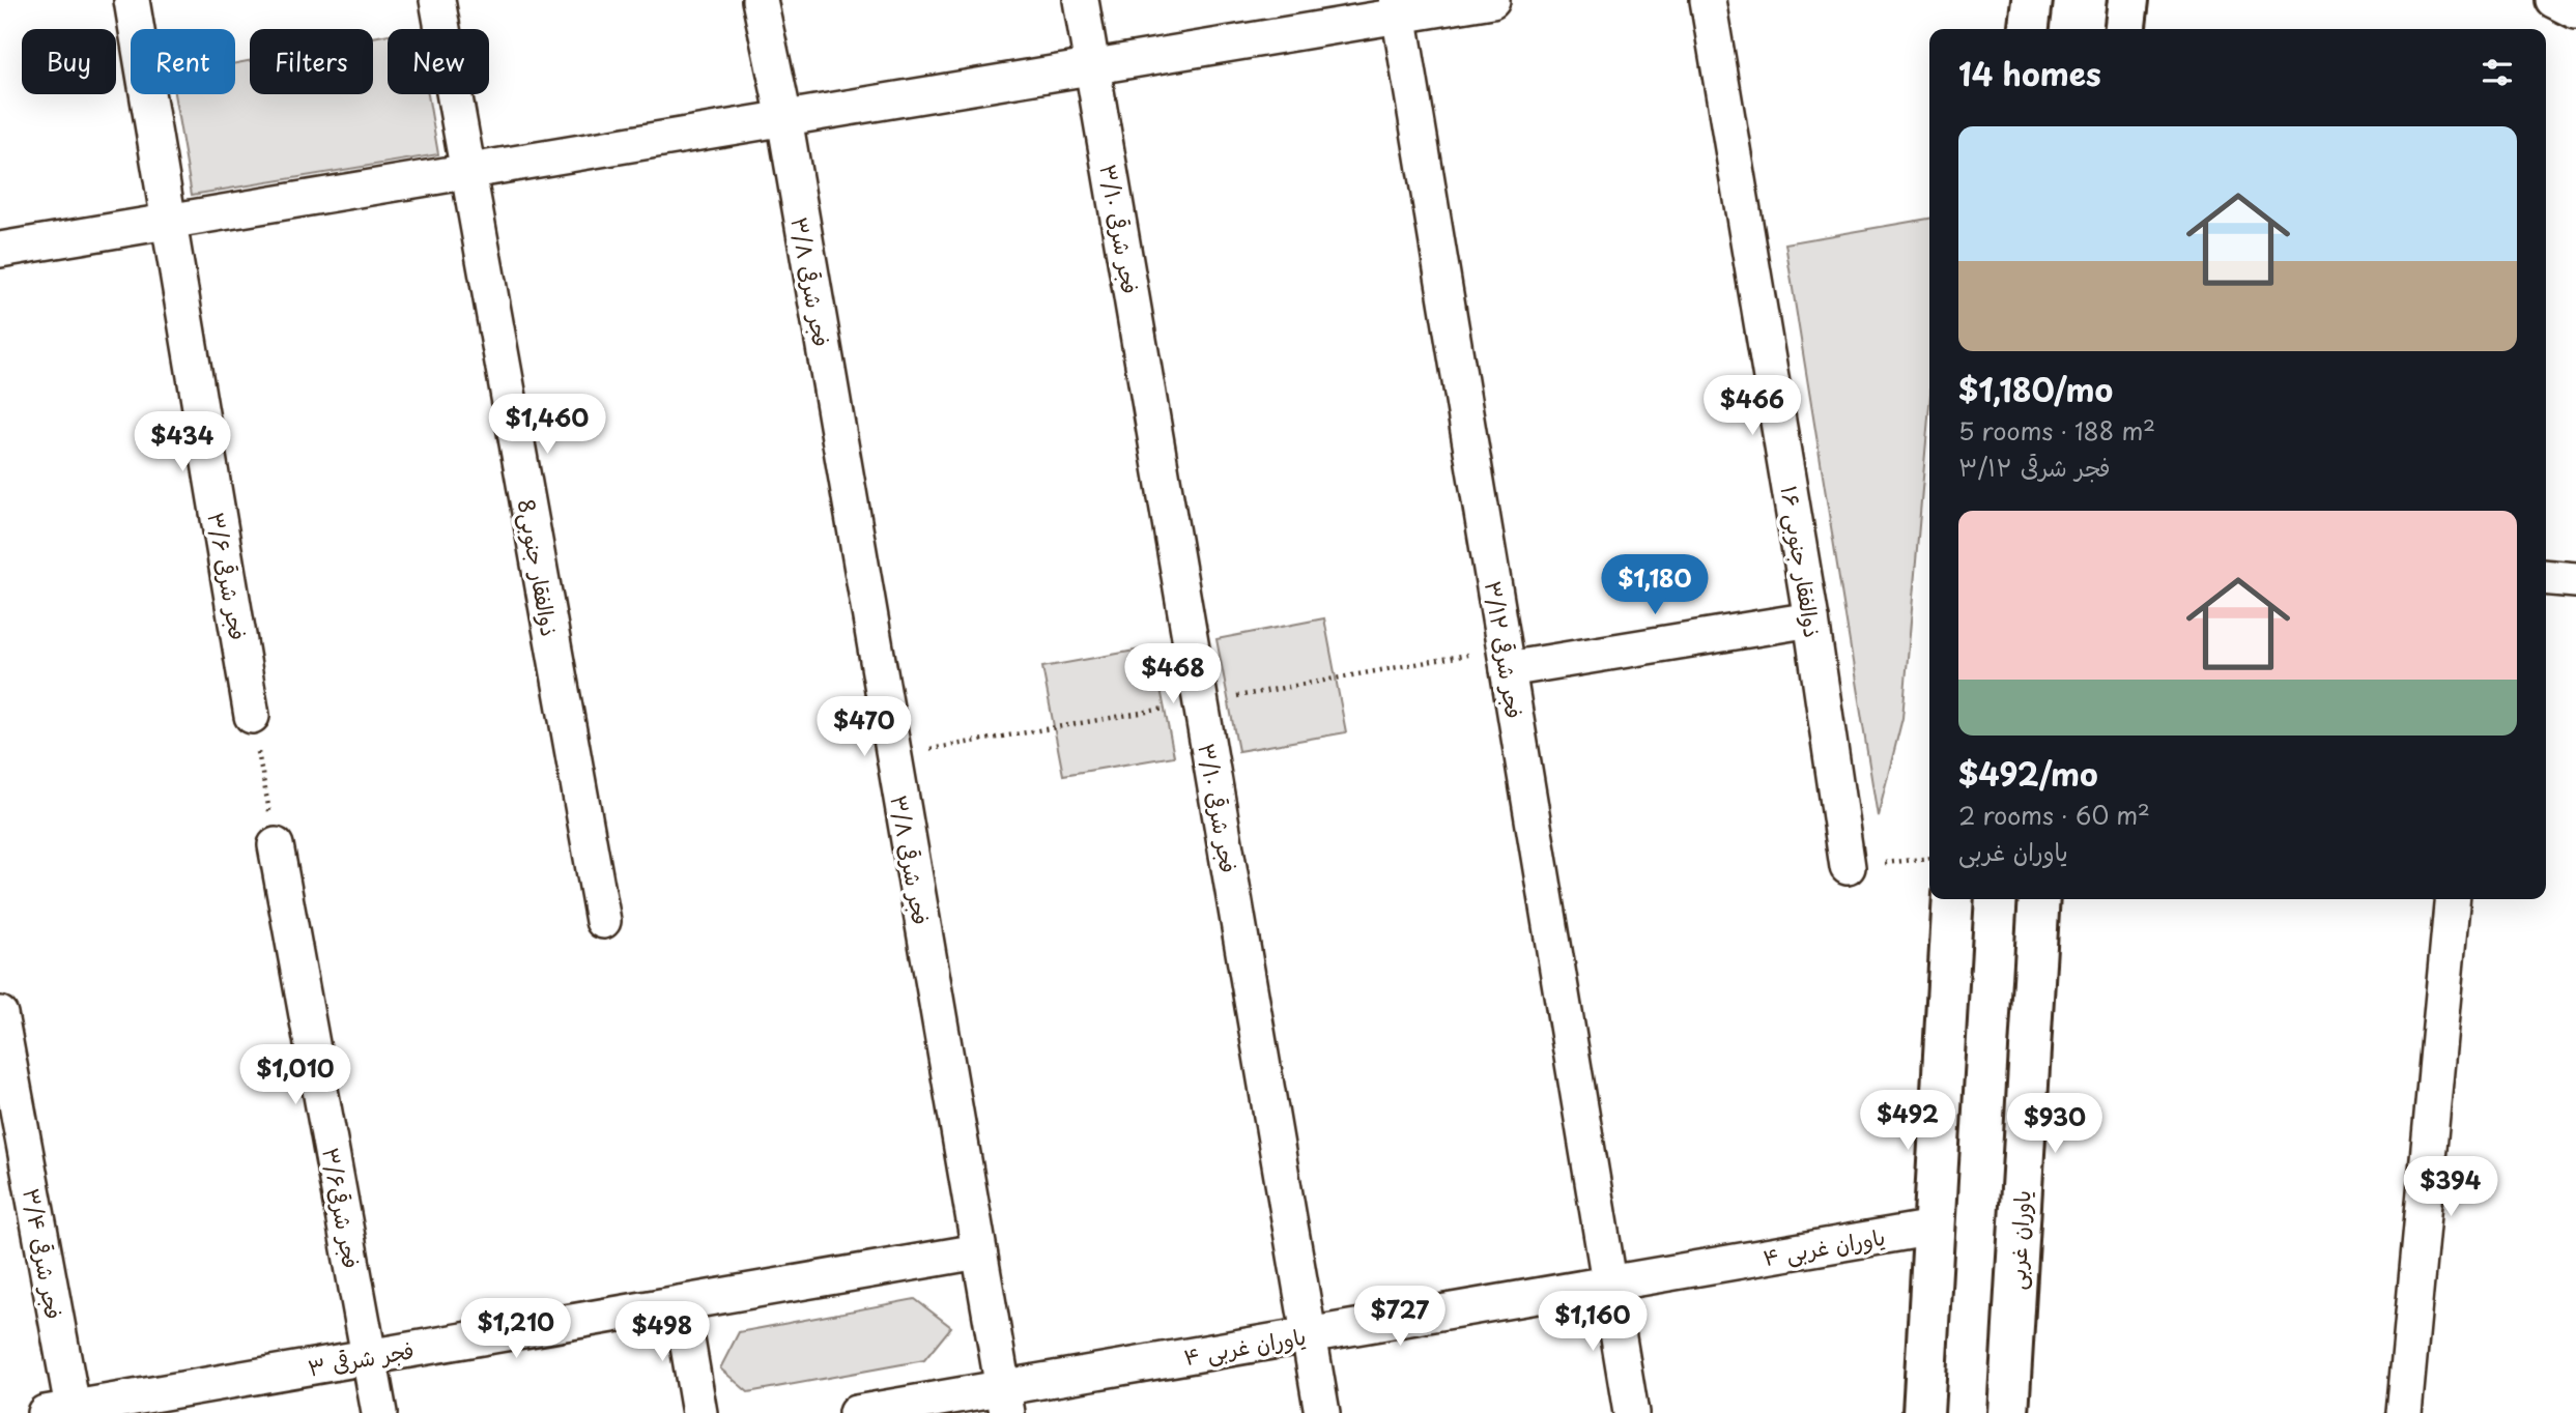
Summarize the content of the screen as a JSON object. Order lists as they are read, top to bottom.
{
  "streets": {
    "main road": ["یاوران غربی"],
    "street": [
      "۳/۱۰ فجر شرقی",
      "۳/۸ فجر شرقی",
      "۱۶ ذوالفقار جنوبی",
      "8ذوالفقار جنوبی",
      "۳/۶ فجر شرقی",
      "۳/۱۲ فجر شرقی",
      "فجر شرقی۳/۶",
      "۴ یاوران غربی",
      "۳/۴ فجر شرقی",
      "۳ فجر شرقی"
    ]
  },
  "crossings": [
    ["۳/۱۰ فجر شرقی", "۴ یاوران غربی"],
    ["۳/۸ فجر شرقی", "۴ یاوران غربی"],
    ["۳/۸ فجر شرقی", "۳ فجر شرقی"],
    ["۳/۱۲ فجر شرقی", "۴ یاوران غربی"],
    ["فجر شرقی۳/۶", "۳ فجر شرقی"],
    ["۳/۴ فجر شرقی", "۳ فجر شرقی"]
  ],
  "page": {
    "chip": [
      "Buy",
      "Rent",
      "Filters",
      "New"
    ],
    "heading": "14 homes",
    "list": [
      {
        "name": "$1,180/mo",
        "note": "5 rooms · 188 m² · ۳/۱۲ فجر شرقی"
      },
      {
        "name": "$492/mo",
        "note": "2 rooms · 60 m² · یاوران غربی"
      }
    ],
    "price": [
      "$466",
      "$1,460",
      "$434",
      "$1,180",
      "$468",
      "$470",
      "$1,010",
      "$492",
      "$930",
      "$394",
      "$727",
      "$1,160",
      "$1,210",
      "$498"
    ]
  }
}
